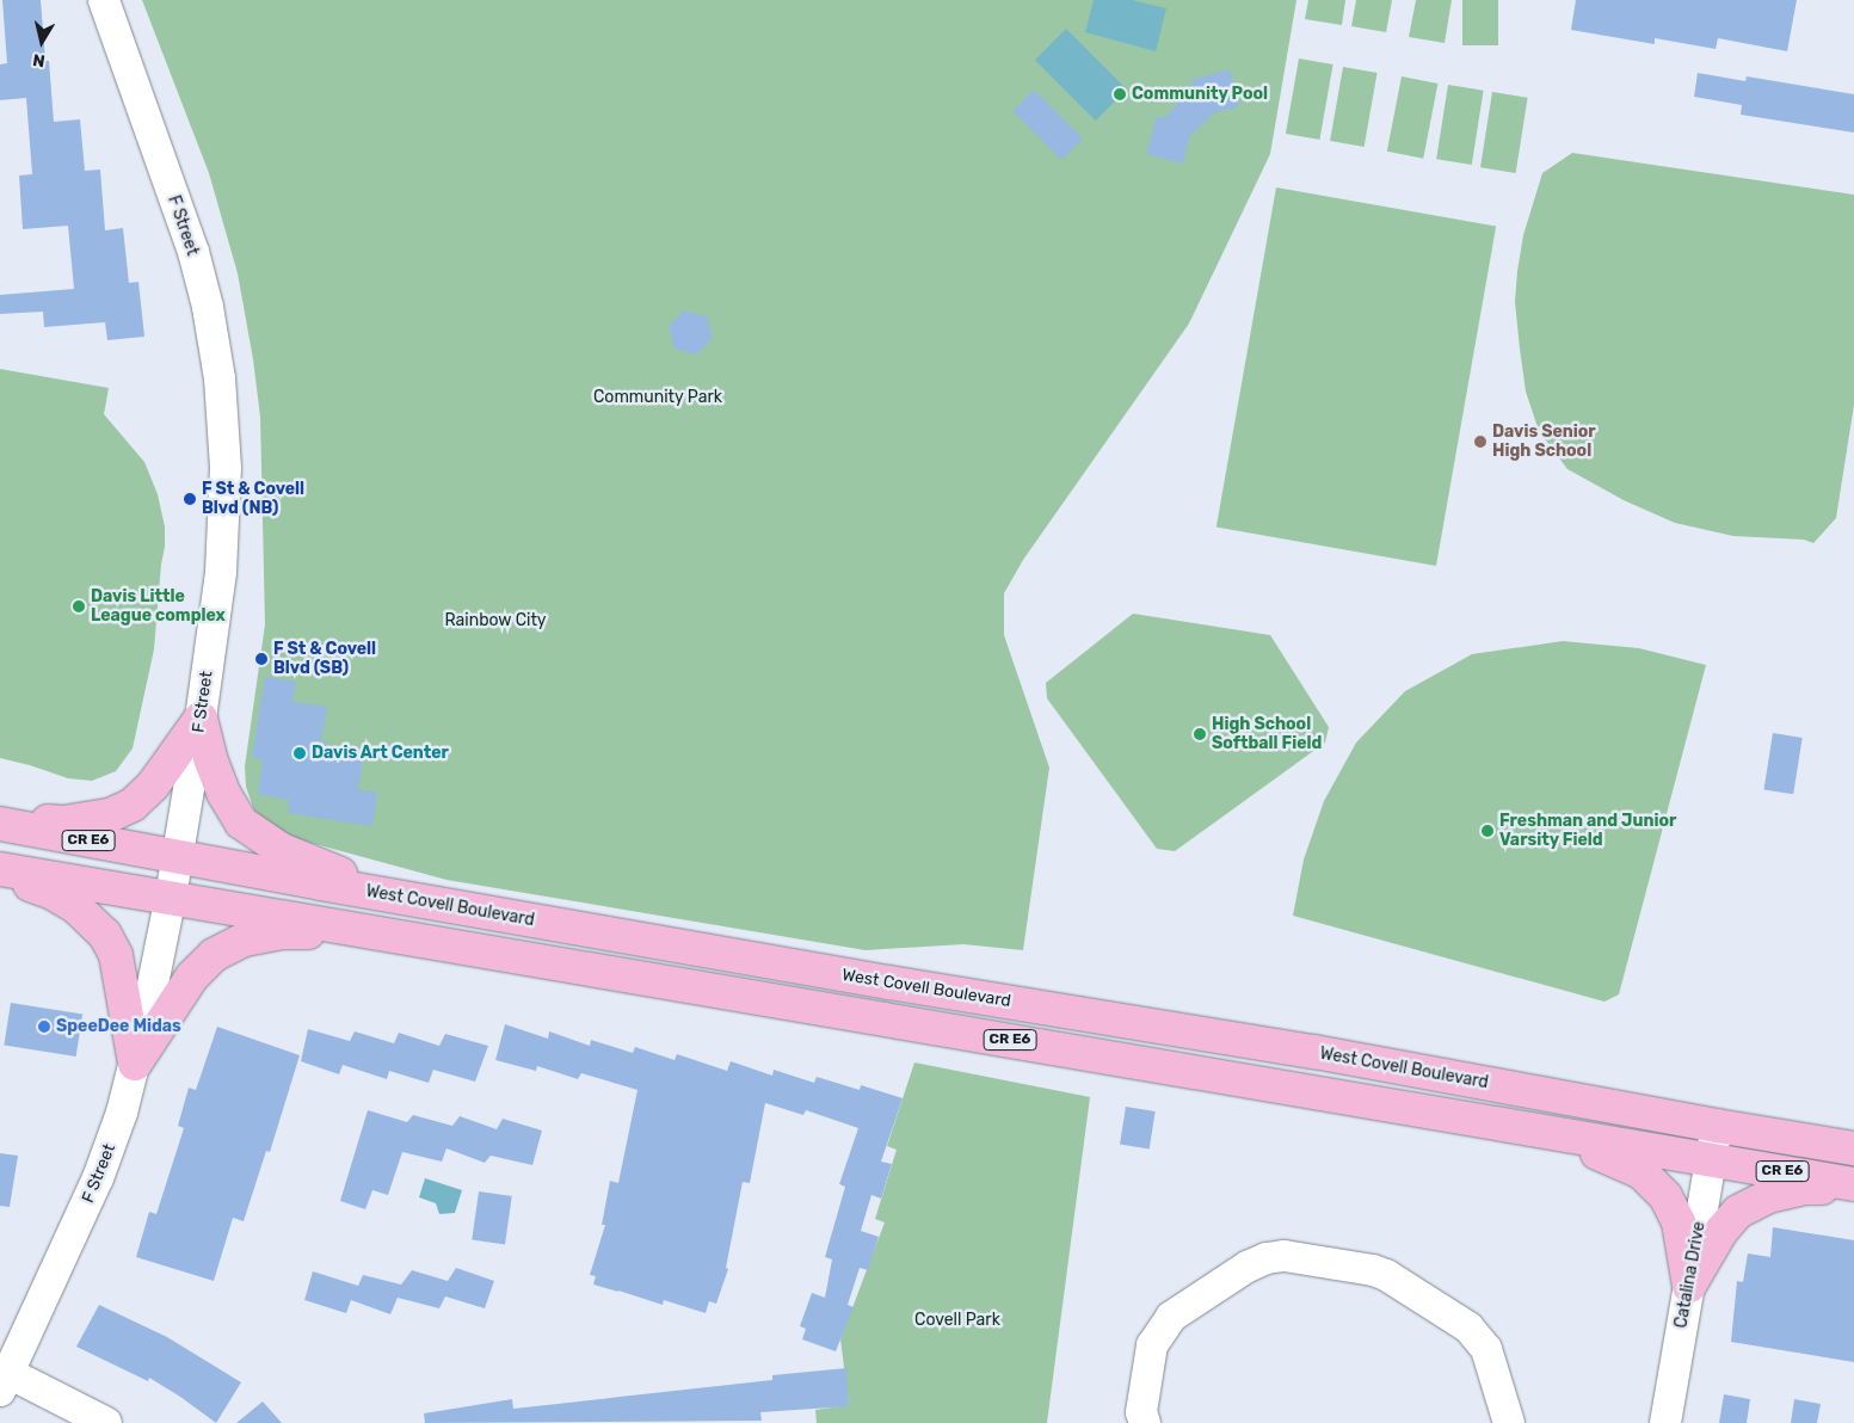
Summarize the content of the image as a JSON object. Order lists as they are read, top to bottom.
{
  "streets": {
    "main road": ["CR E6", "West Covell Boulevard"],
    "street": ["F Street", "Catalina Drive"]
  },
  "crossings": [
    ["F Street", "CR E6"],
    ["F Street", "West Covell Boulevard"],
    ["CR E6", "Catalina Drive"],
    ["West Covell Boulevard", "Catalina Drive"]
  ],
  "parks": ["Community Park", "Rainbow City", "Covell Park"],
  "places": [
    "Community Pool",
    "Davis Senior High School",
    "F St & Covell Blvd (NB)",
    "Davis Little League complex",
    "F St & Covell Blvd (SB)",
    "High School Softball Field",
    "Davis Art Center",
    "Freshman and Junior Varsity Field",
    "SpeeDee Midas"
  ],
  "north": "bottom"
}
